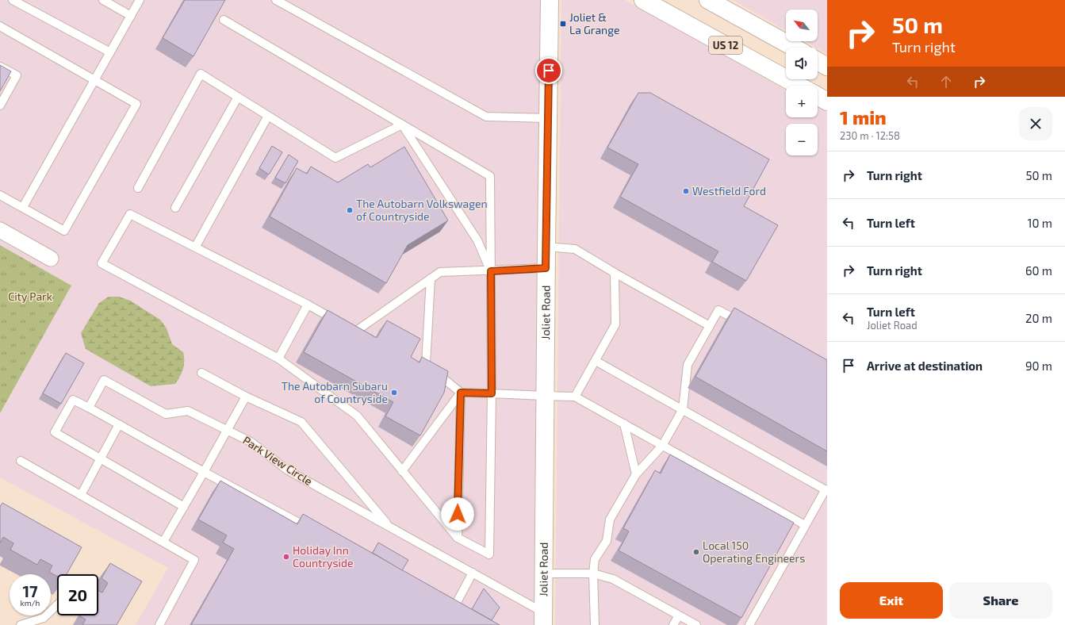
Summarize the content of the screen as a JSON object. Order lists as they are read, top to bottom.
{
  "streets": {
    "main road": ["US 12", "Joliet Road"],
    "lane": ["Park View Circle"]
  },
  "crossings": [
    ["Joliet Road", "Park View Circle"]
  ],
  "parks": ["City Park"],
  "places": {
    "transit": ["Joliet & La Grange"],
    "other": [
      "Westfield Ford",
      "The Autobarn Volkswagen of Countryside",
      "The Autobarn Subaru of Countryside",
      "Local 150 Operating Engineers",
      "Holiday Inn Countryside"
    ]
  },
  "north": "top left",
  "page": {
    "turn": ["50 m", "Turn right"],
    "map_buttons": ["+", "−"],
    "heading": ["1 min", "230 m · 12:58"],
    "list": [
      {
        "name": "Turn right",
        "value": "50 m"
      },
      {
        "name": "Turn left",
        "value": "10 m"
      },
      {
        "name": "Turn right",
        "value": "60 m"
      },
      {
        "name": "Turn left",
        "note": "Joliet Road",
        "value": "20 m"
      },
      {
        "name": "Arrive at destination",
        "value": "90 m"
      }
    ],
    "speed": "17 km/h",
    "limit": "20",
    "buttons": ["Exit", "Share"]
  }
}
